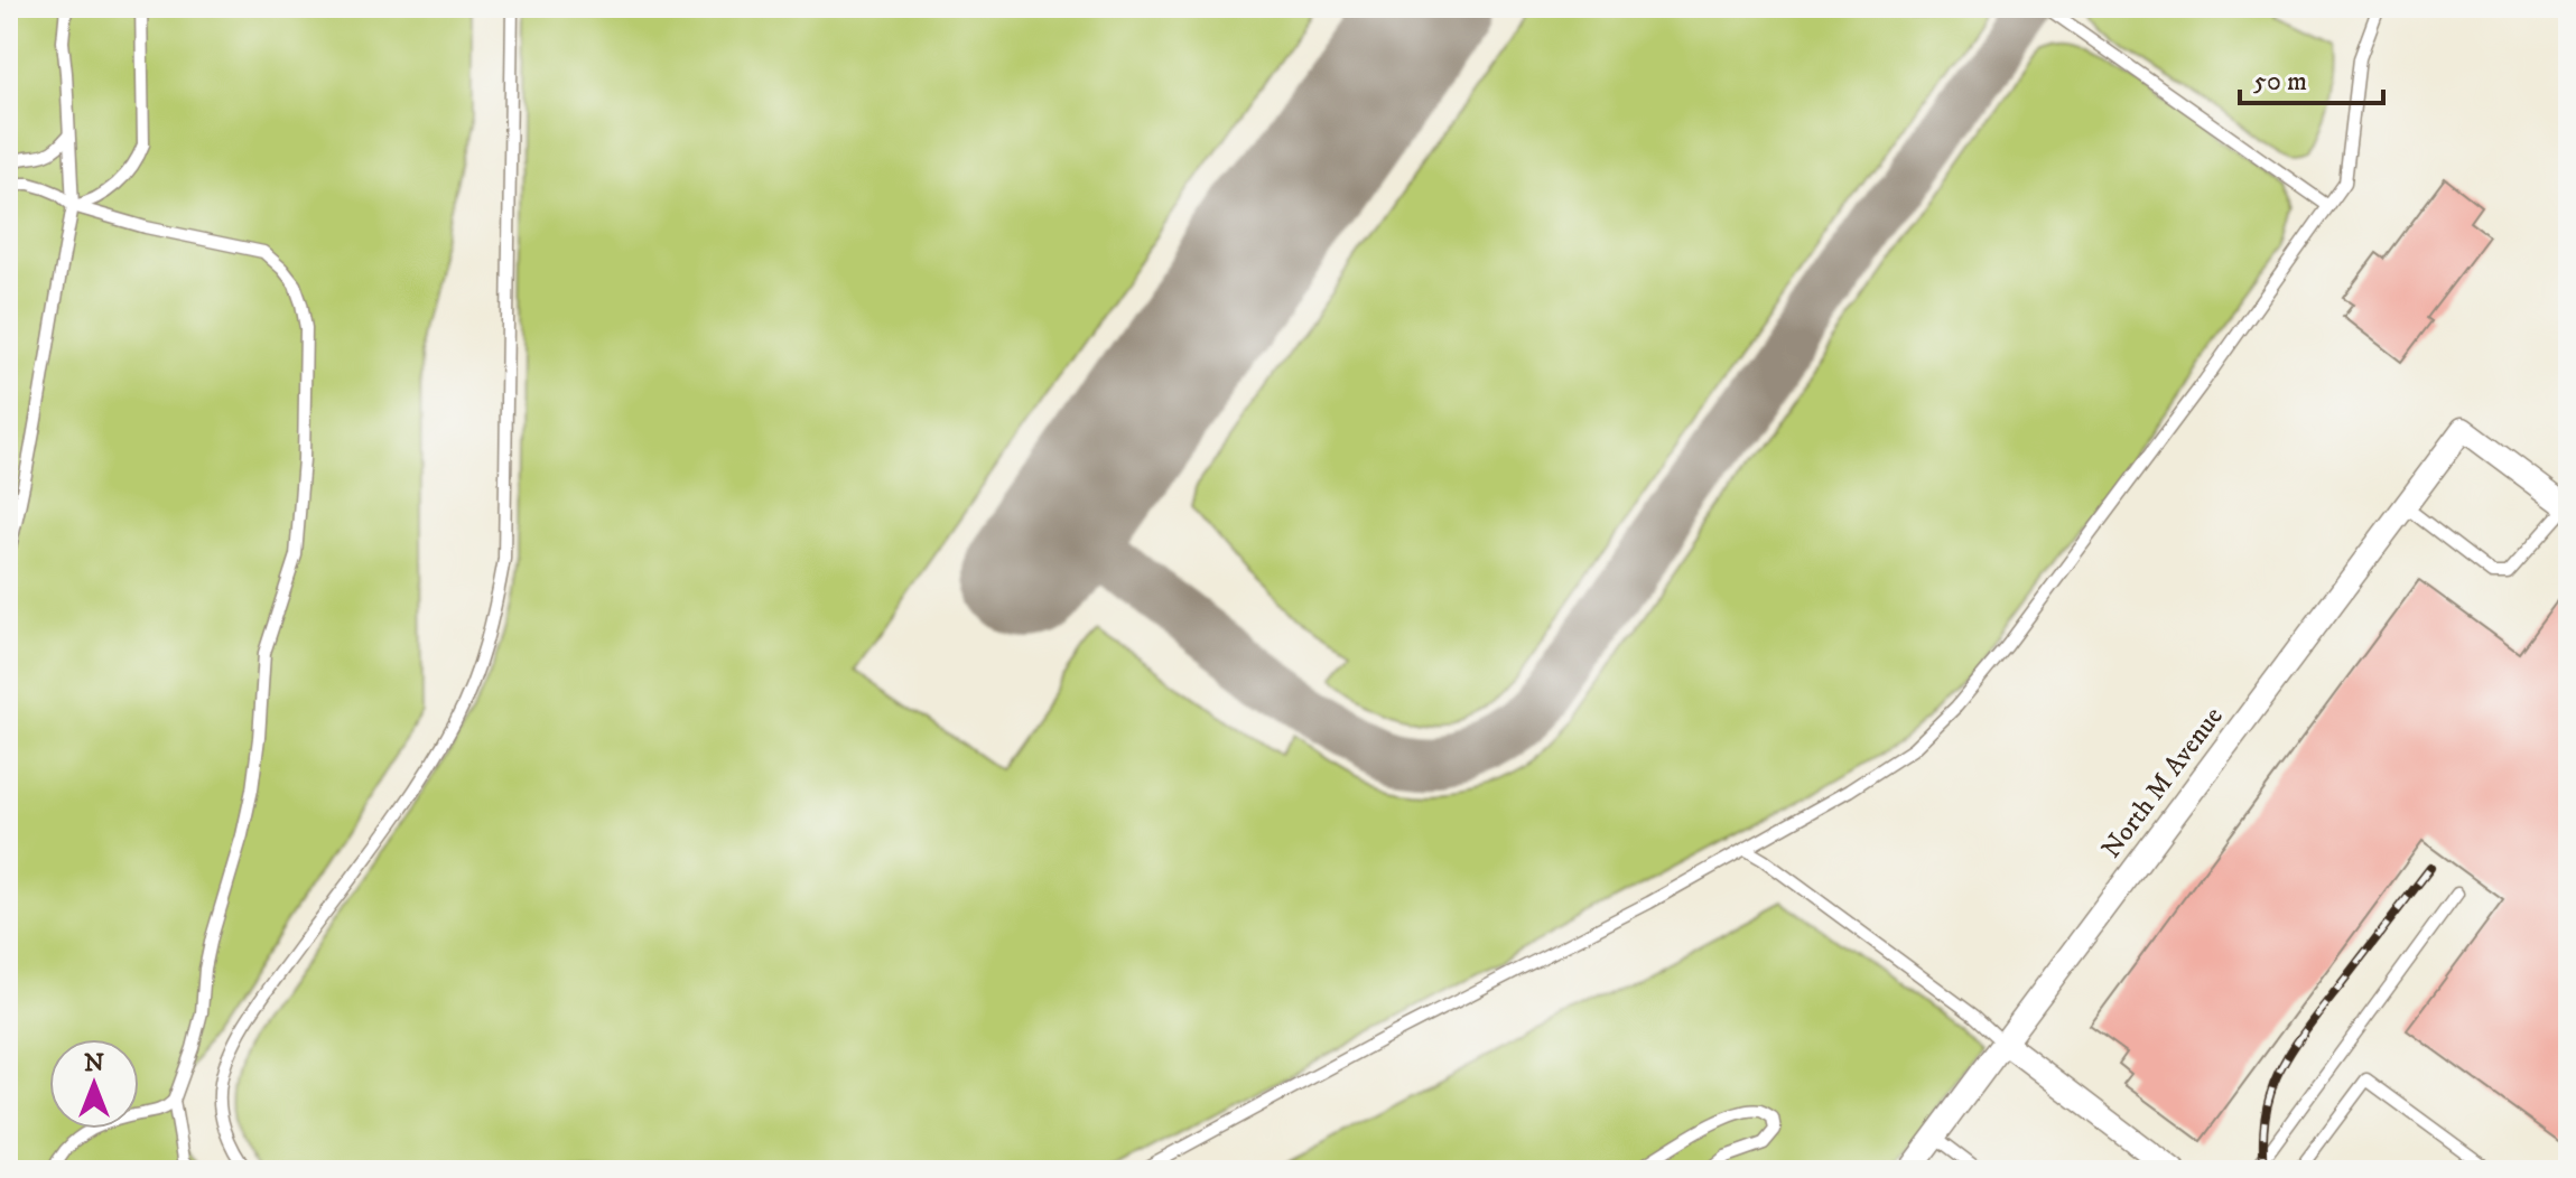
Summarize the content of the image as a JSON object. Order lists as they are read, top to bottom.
{
  "streets": {
    "street": ["North M Avenue"]
  },
  "scale_bar": "50 m",
  "north": "top"
}
